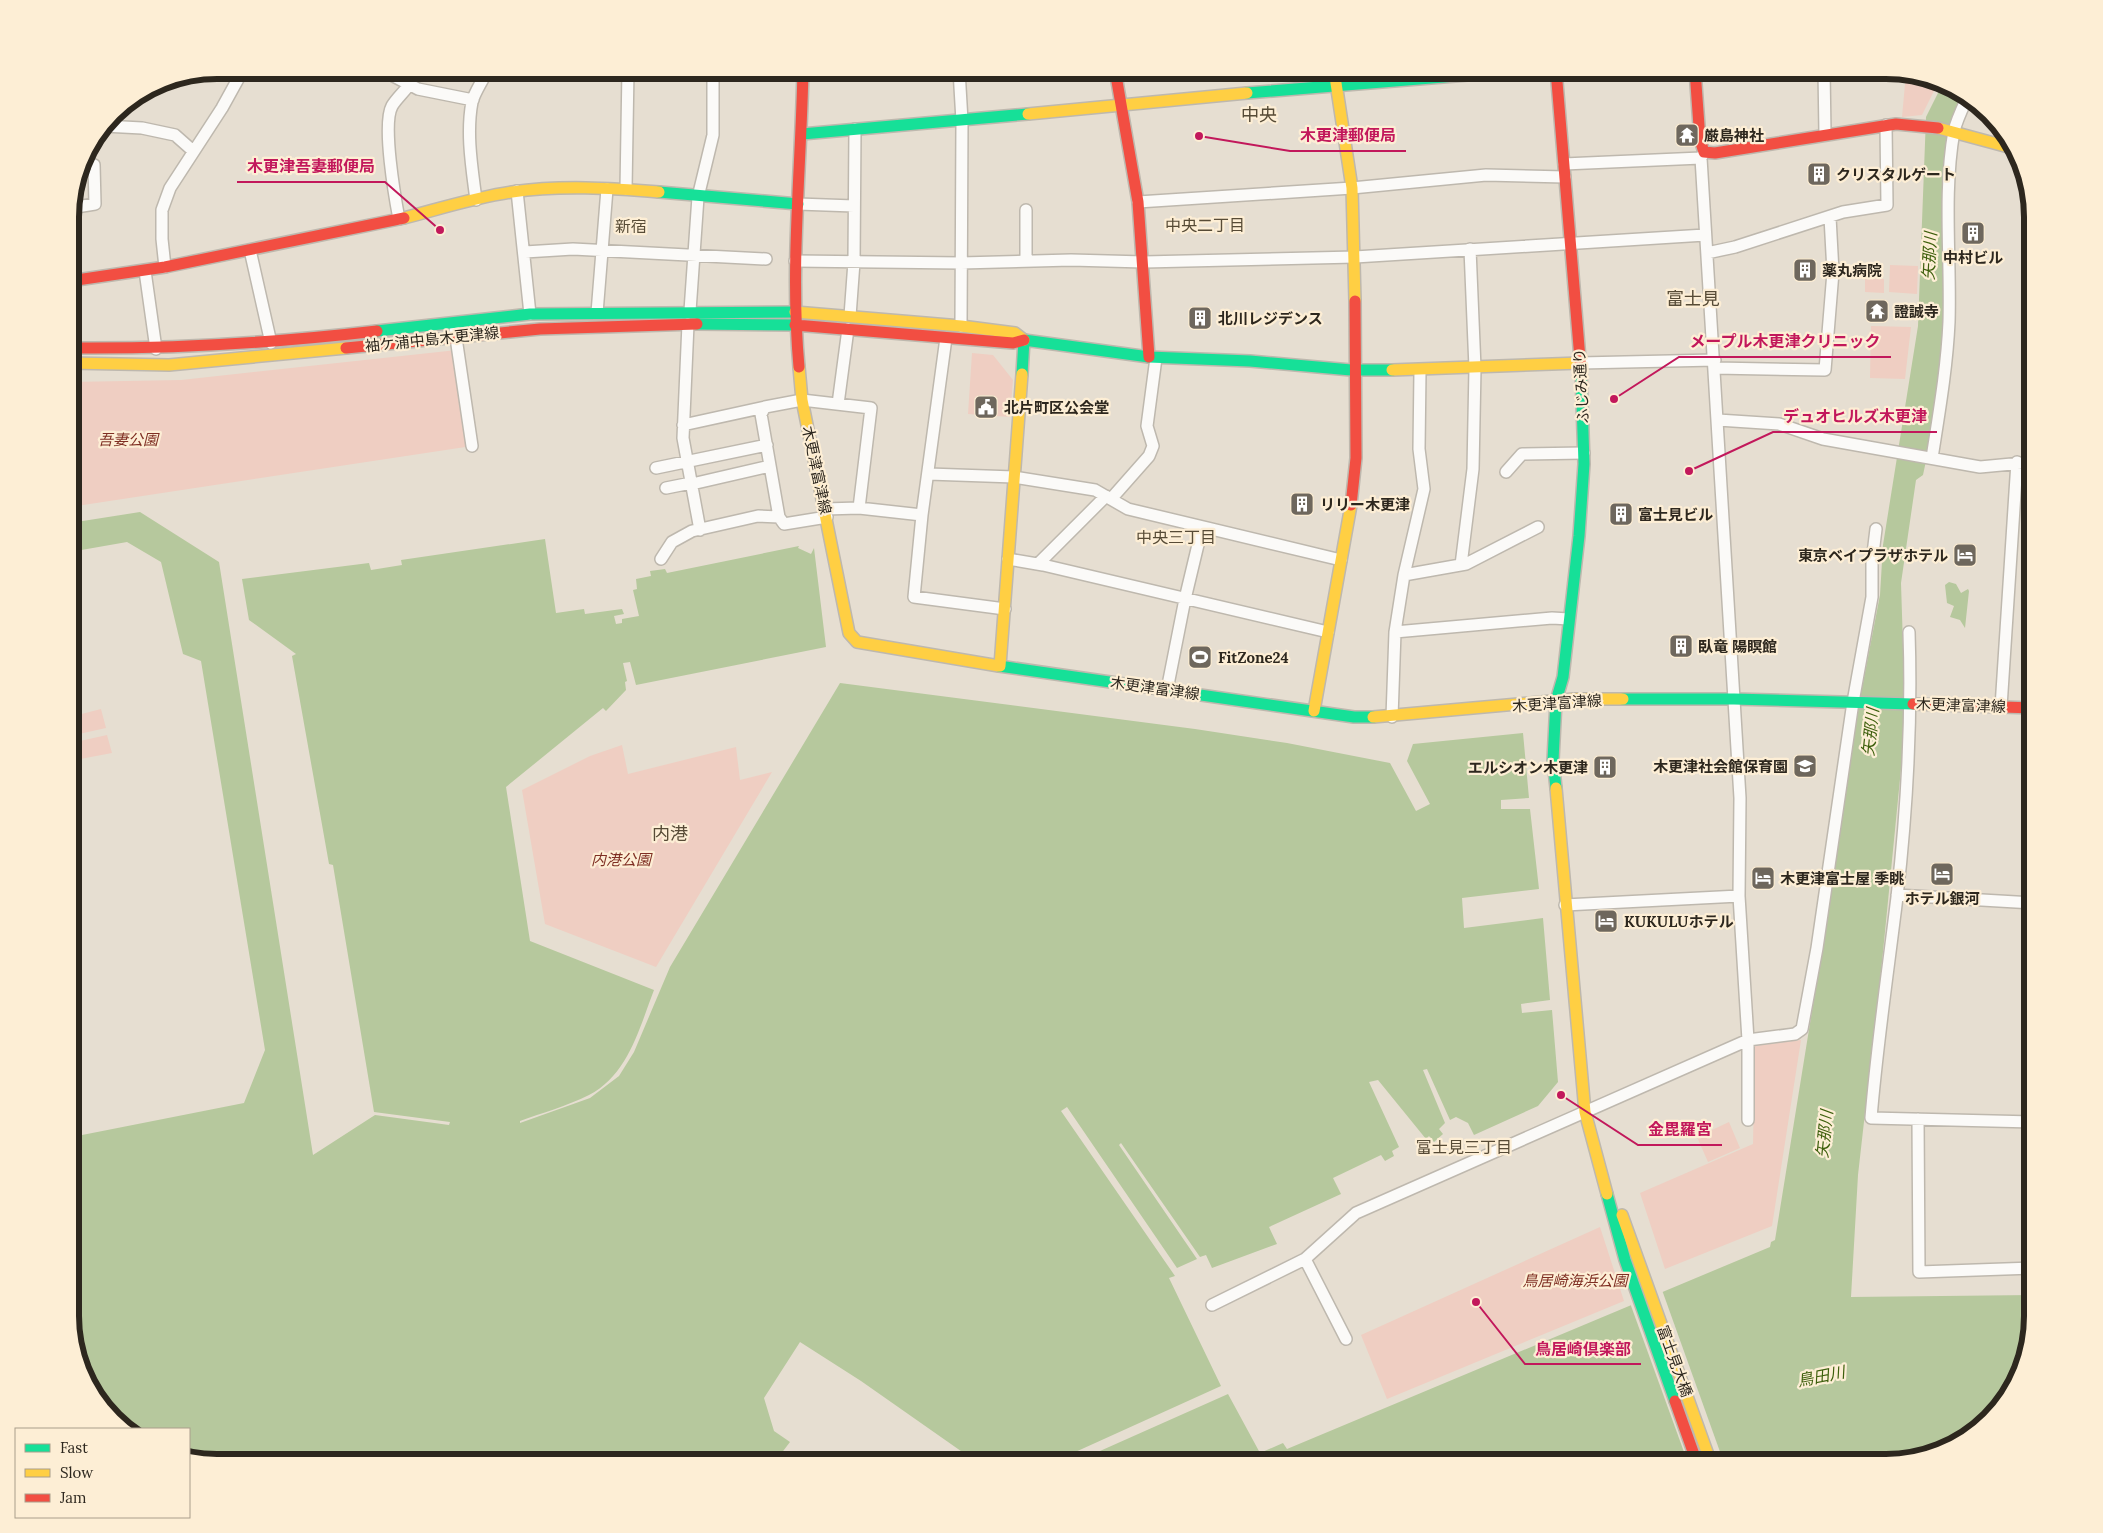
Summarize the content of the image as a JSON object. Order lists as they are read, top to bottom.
{
  "streets": {
    "street": [
      "袖ケ浦中島木更津線",
      "ふじみ通り",
      "木更津富津線",
      "富士見大橋"
    ]
  },
  "crossings": [
    ["袖ケ浦中島木更津線", "木更津富津線"],
    ["ふじみ通り", "木更津富津線"],
    ["ふじみ通り", "富士見大橋"]
  ],
  "districts": [
    "中央",
    "中央二丁目",
    "新宿",
    "富士見",
    "中央三丁目",
    "内港",
    "富士見三丁目"
  ],
  "water": ["矢那川", "鳥田川"],
  "parks": ["吾妻公園", "内港公園", "鳥居崎海浜公園"],
  "places": {
    "temple": ["厳島神社", "證誠寺"],
    "other": [
      "木更津郵便局",
      "木更津吾妻郵便局",
      "メープル木更津クリニック",
      "デュオヒルズ木更津",
      "金毘羅宮",
      "鳥居崎倶楽部"
    ],
    "building": [
      "クリスタルゲート",
      "中村ビル",
      "薬丸病院",
      "北川レジデンス",
      "リリー木更津",
      "富士見ビル",
      "臥竜 陽瞑館",
      "エルシオン木更津"
    ],
    "public building": ["北片町区公会堂"],
    "hotel": [
      "東京ベイプラザホテル",
      "ホテル銀河",
      "木更津富士屋 季眺",
      "KUKULUホテル"
    ],
    "sports": ["FitZone24"],
    "school or university": ["木更津社会館保育園"]
  },
  "legend": ["Fast", "Slow", "Jam"]
}
